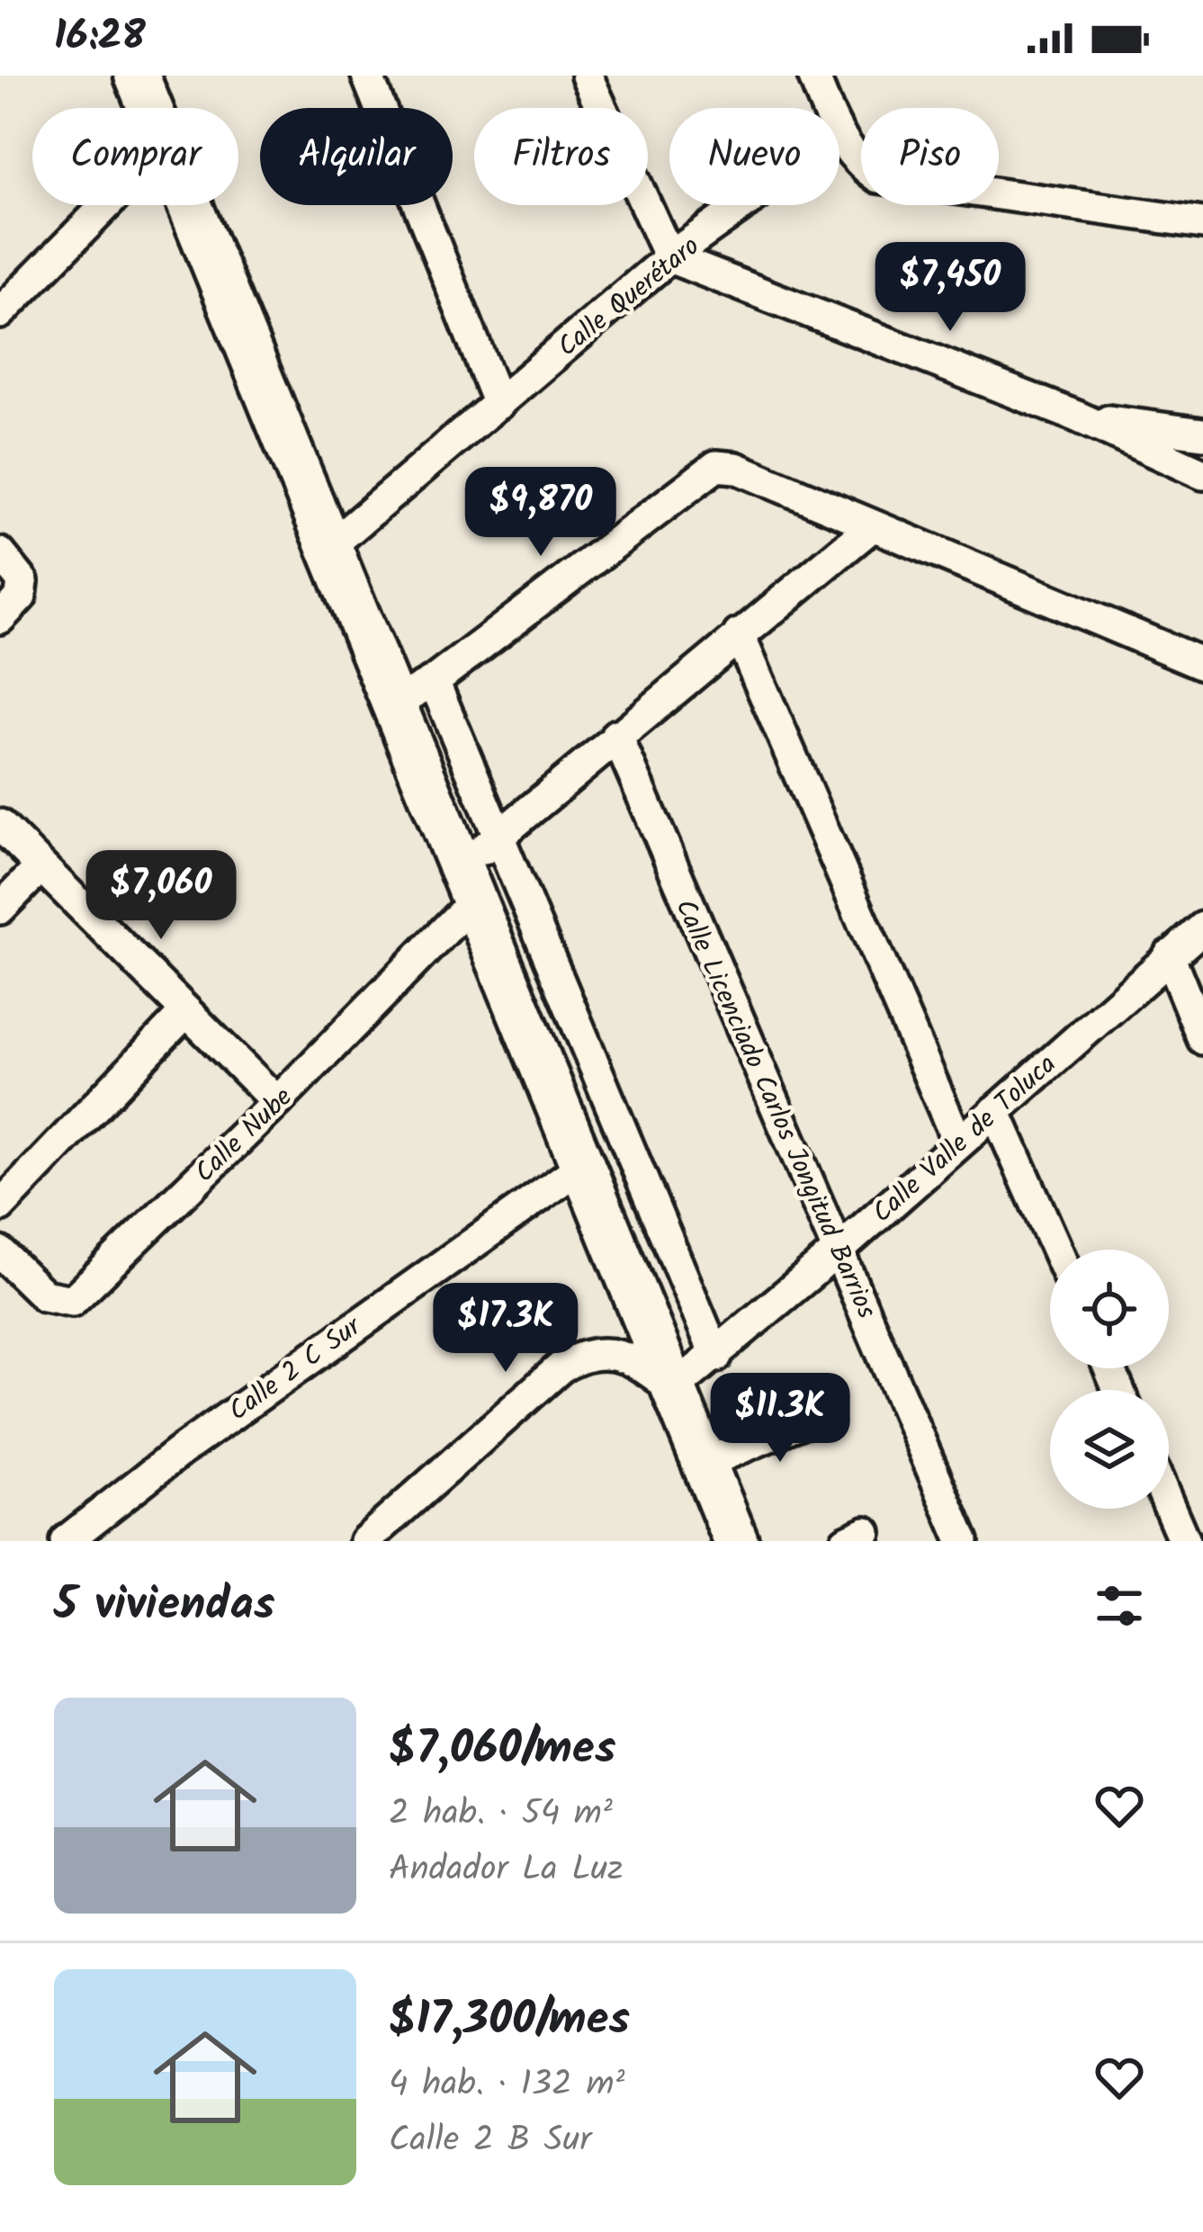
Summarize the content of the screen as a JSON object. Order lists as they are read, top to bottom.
{
  "streets": {
    "street": [
      "Calle Querétaro",
      "Calle Licenciado Carlos Jongitud Barrios",
      "Calle Nube",
      "Calle Valle de Toluca",
      "Calle 2 C Sur"
    ]
  },
  "crossings": [
    ["Calle Licenciado Carlos Jongitud Barrios", "Calle Nube"],
    ["Calle Licenciado Carlos Jongitud Barrios", "Calle Valle de Toluca"]
  ],
  "page": {
    "status": "16:28",
    "chip": [
      "Comprar",
      "Alquilar",
      "Filtros",
      "Nuevo",
      "Piso"
    ],
    "price": [
      "$7,450",
      "$9,870",
      "$7,060",
      "$17.3K",
      "$11.3K"
    ],
    "heading": "5 viviendas",
    "list": [
      {
        "name": "$7,060/mes",
        "note": "2 hab. · 54 m² · Andador La Luz"
      },
      {
        "name": "$17,300/mes",
        "note": "4 hab. · 132 m² · Calle 2 B Sur"
      }
    ]
  }
}
